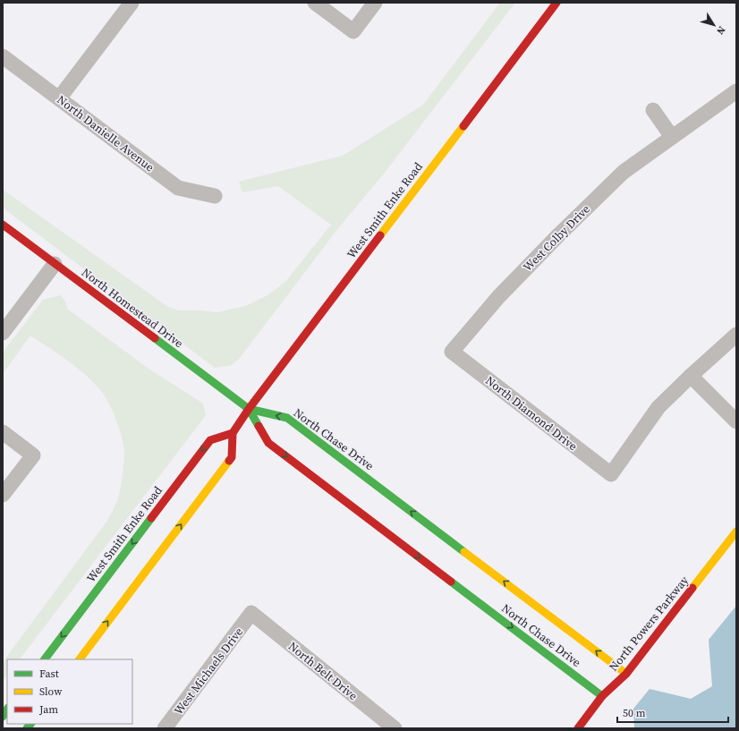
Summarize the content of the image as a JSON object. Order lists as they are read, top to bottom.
{
  "streets": {
    "street": [
      "North Danielle Avenue",
      "West Smith Enke Road",
      "West Colby Drive",
      "North Homestead Drive",
      "North Diamond Drive",
      "North Chase Drive",
      "North Powers Parkway",
      "West Michaels Drive",
      "North Belt Drive"
    ]
  },
  "crossings": [
    ["West Smith Enke Road", "North Homestead Drive"],
    ["West Smith Enke Road", "North Chase Drive"],
    ["West Colby Drive", "North Diamond Drive"],
    ["North Homestead Drive", "North Chase Drive"],
    ["North Chase Drive", "North Powers Parkway"],
    ["West Michaels Drive", "North Belt Drive"]
  ],
  "legend": ["Fast", "Slow", "Jam"],
  "scale_bar": "50 m",
  "north": "bottom right"
}
